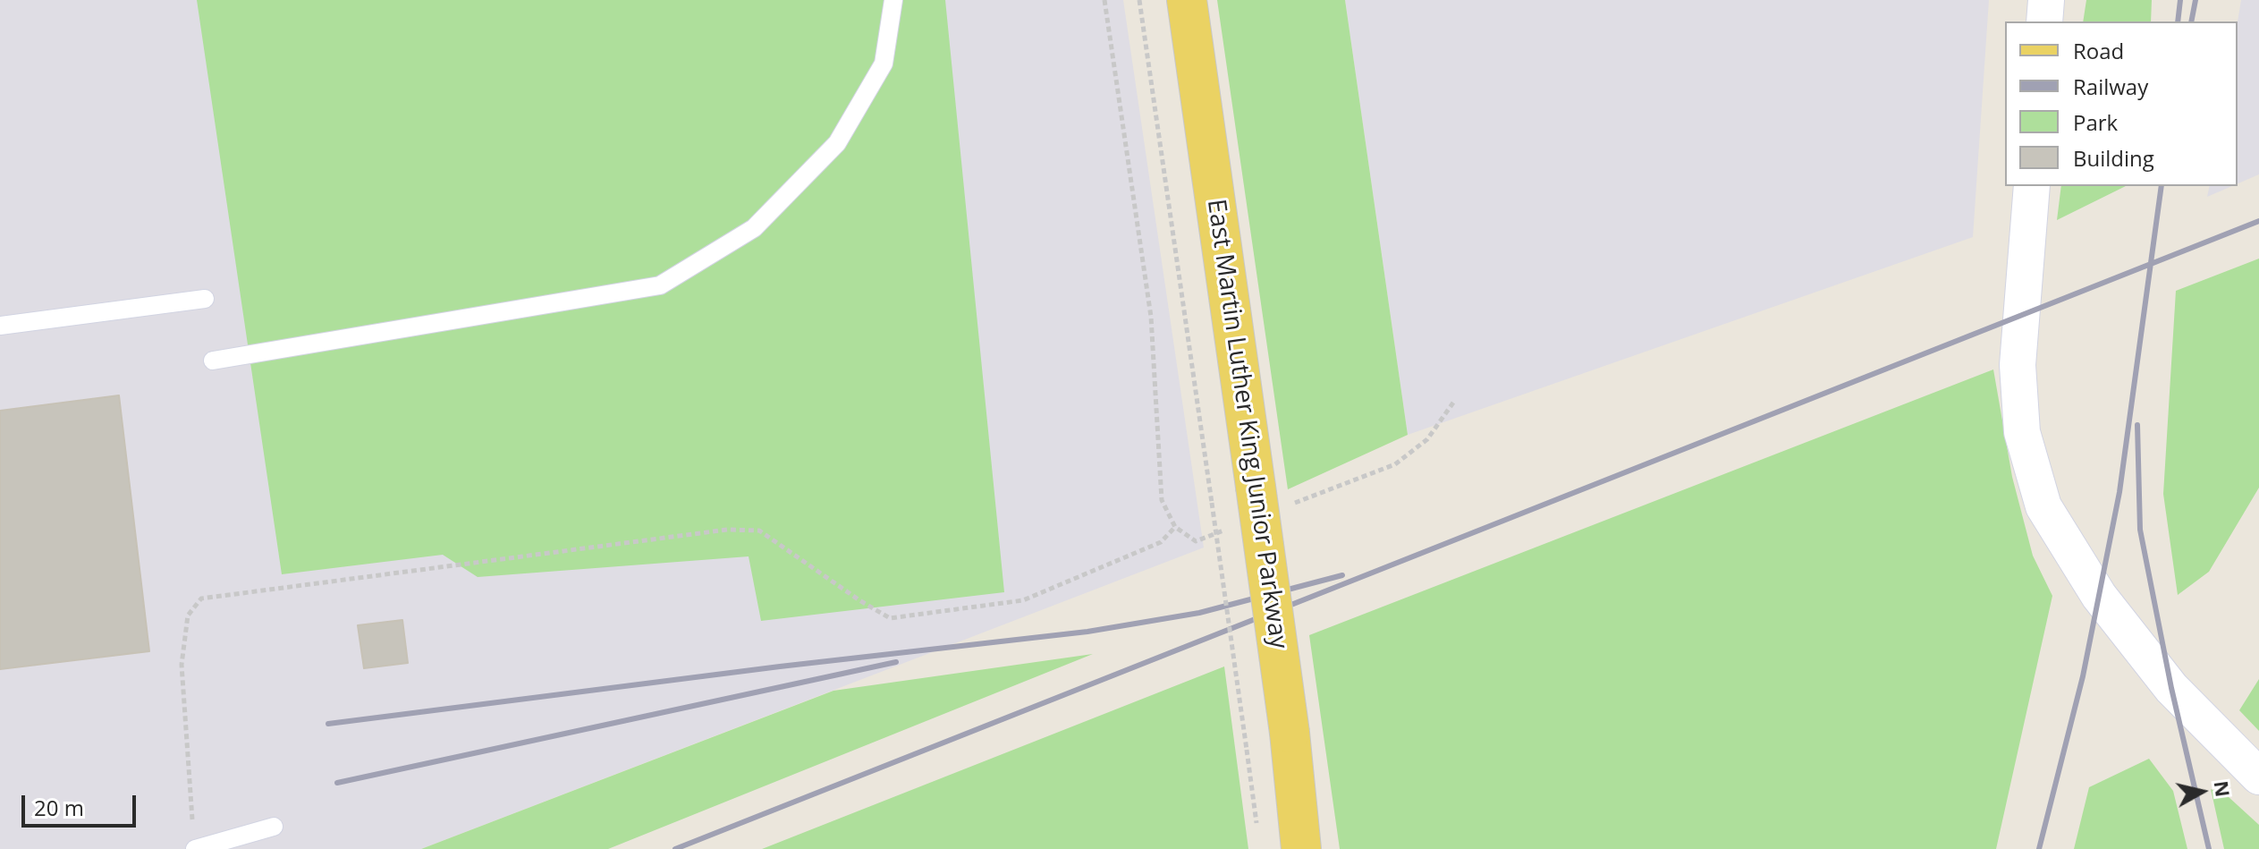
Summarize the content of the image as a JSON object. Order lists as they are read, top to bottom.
{
  "streets": {
    "main road": ["East Martin Luther King Junior Parkway"]
  },
  "legend": [
    "Road",
    "Railway",
    "Park",
    "Building"
  ],
  "scale_bar": "20 m",
  "north": "right"
}
